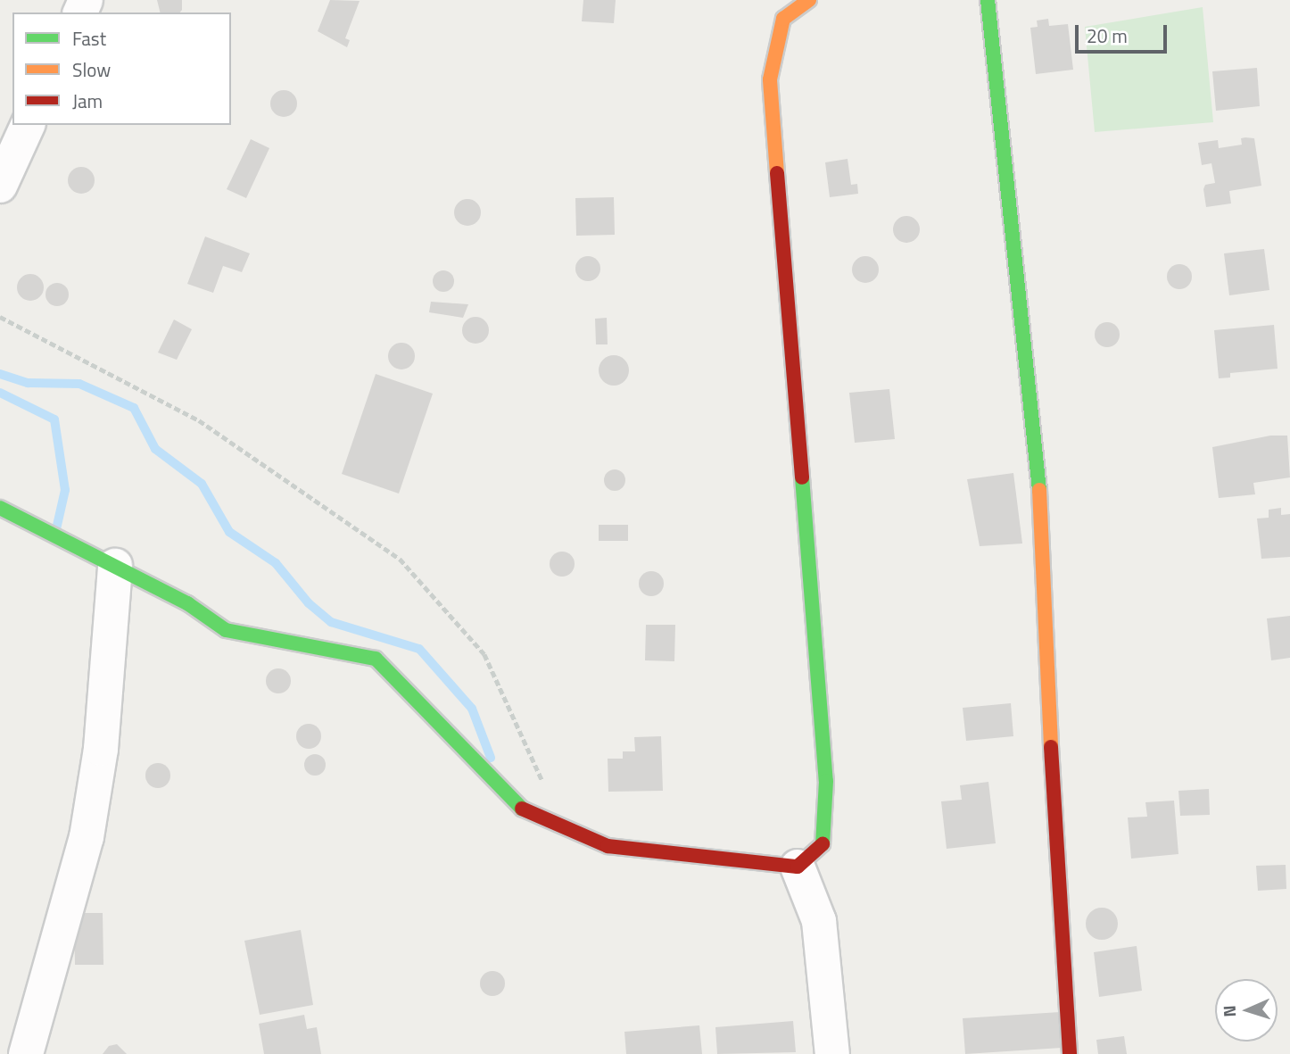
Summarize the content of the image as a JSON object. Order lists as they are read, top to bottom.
{
  "legend": ["Fast", "Slow", "Jam"],
  "scale_bar": "20 m",
  "north": "left"
}
